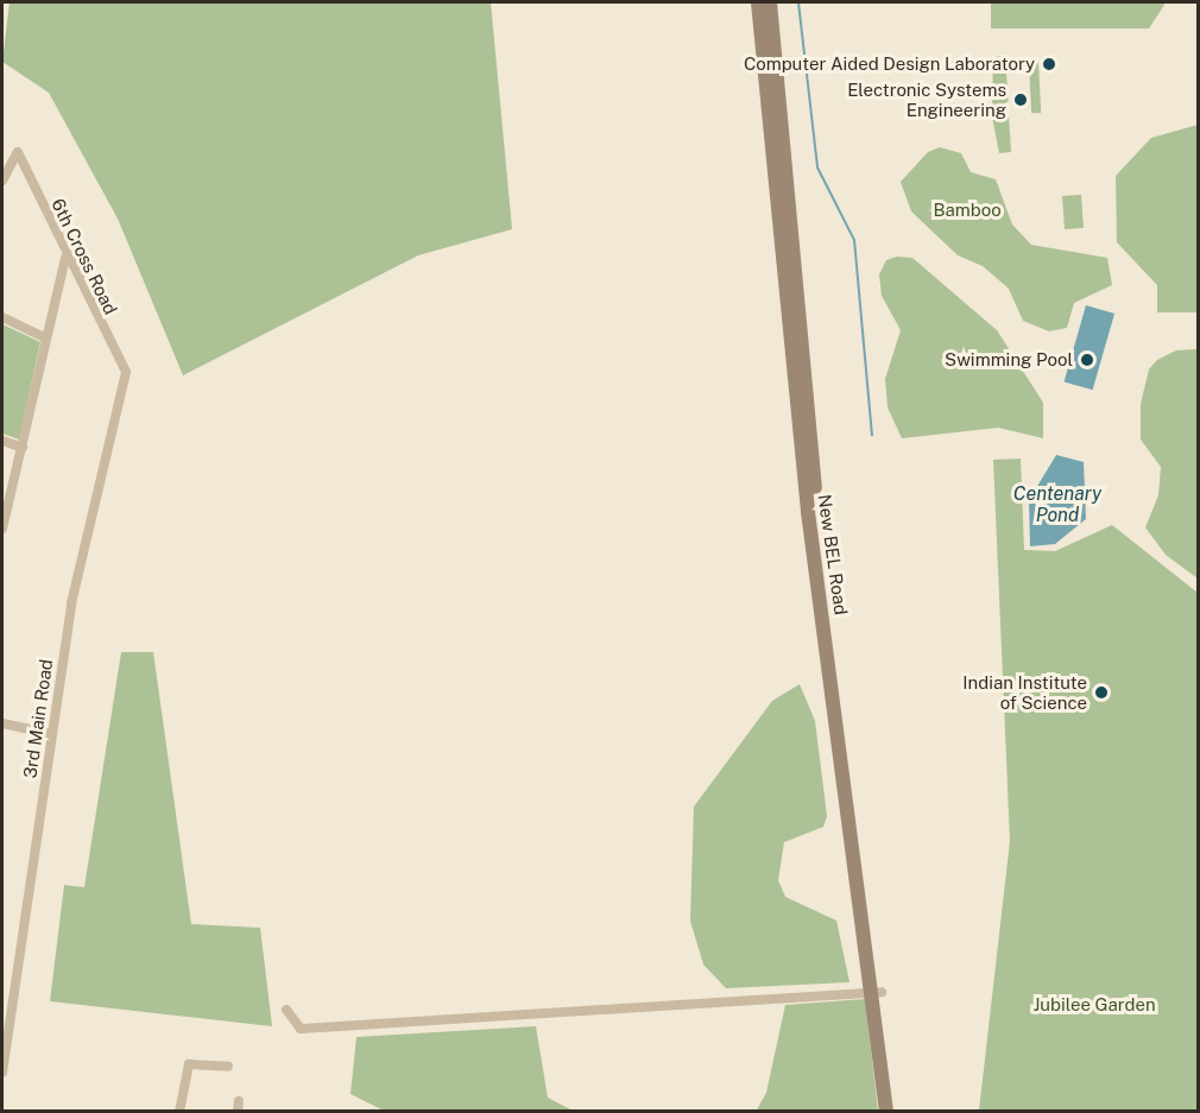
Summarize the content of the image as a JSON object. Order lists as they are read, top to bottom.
{
  "streets": {
    "main road": ["New BEL Road"],
    "street": ["6th Cross Road", "3rd Main Road"]
  },
  "crossings": [
    ["6th Cross Road", "3rd Main Road"]
  ],
  "water": ["Centenary Pond"],
  "parks": ["Bamboo", "Jubilee Garden"],
  "places": [
    "Computer Aided Design Laboratory",
    "Electronic Systems Engineering",
    "Swimming Pool",
    "Indian Institute of Science"
  ]
}
